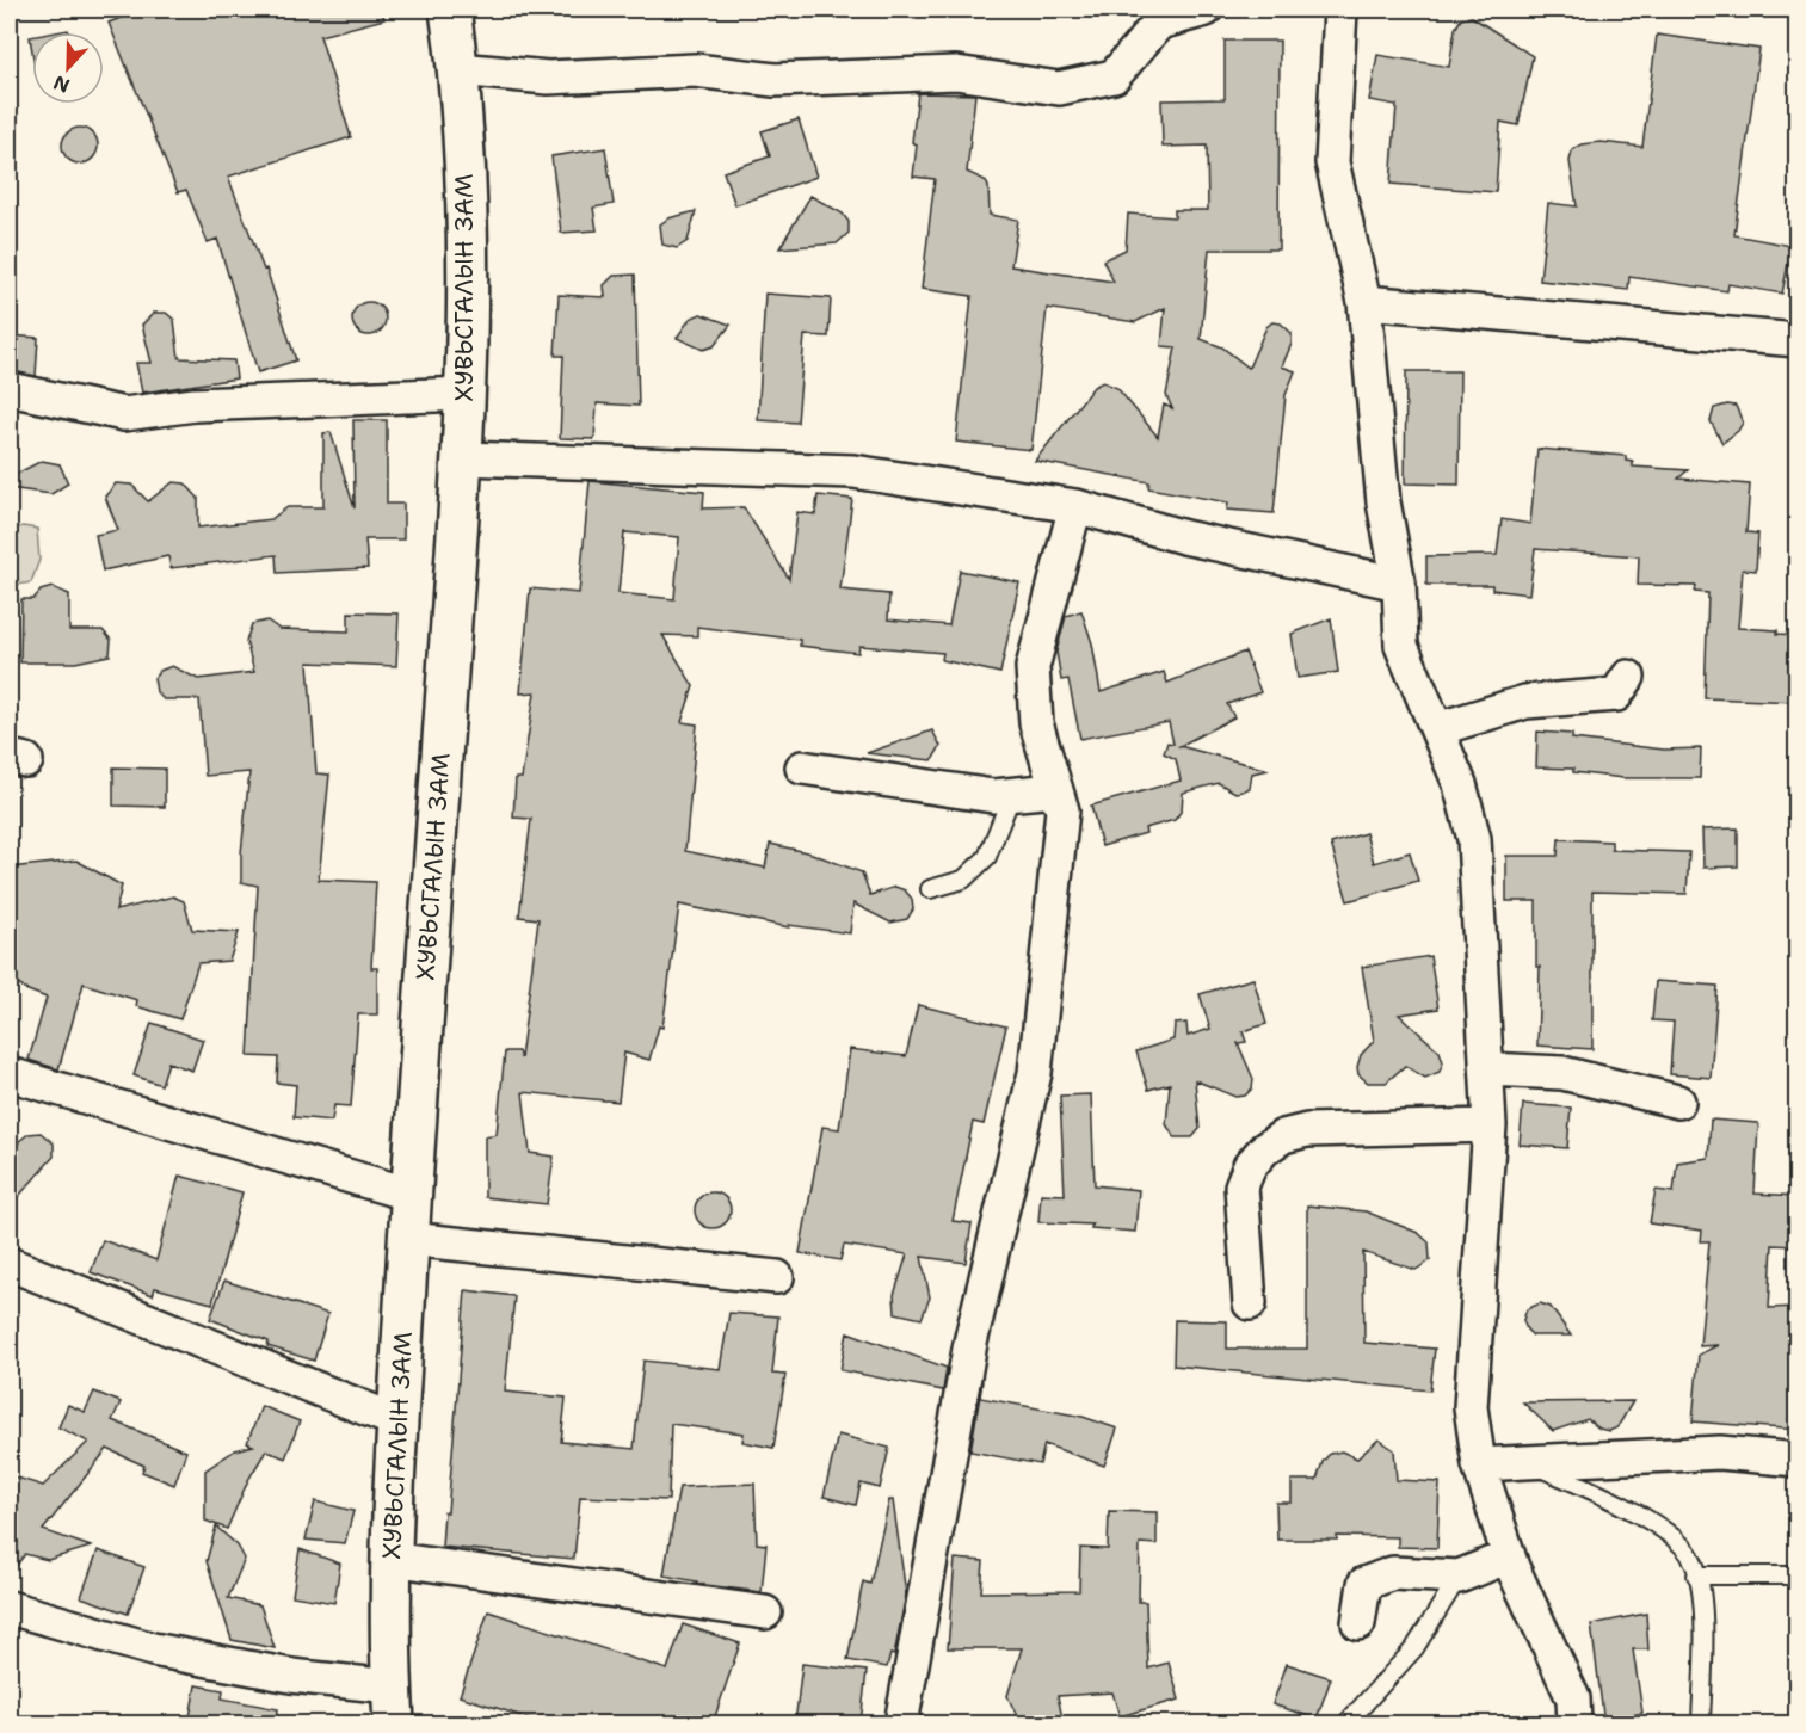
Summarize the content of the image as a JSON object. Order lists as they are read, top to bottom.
{
  "streets": {
    "main road": ["ХУВЬСГАЛЫН ЗАМ"]
  },
  "north": "bottom"
}
